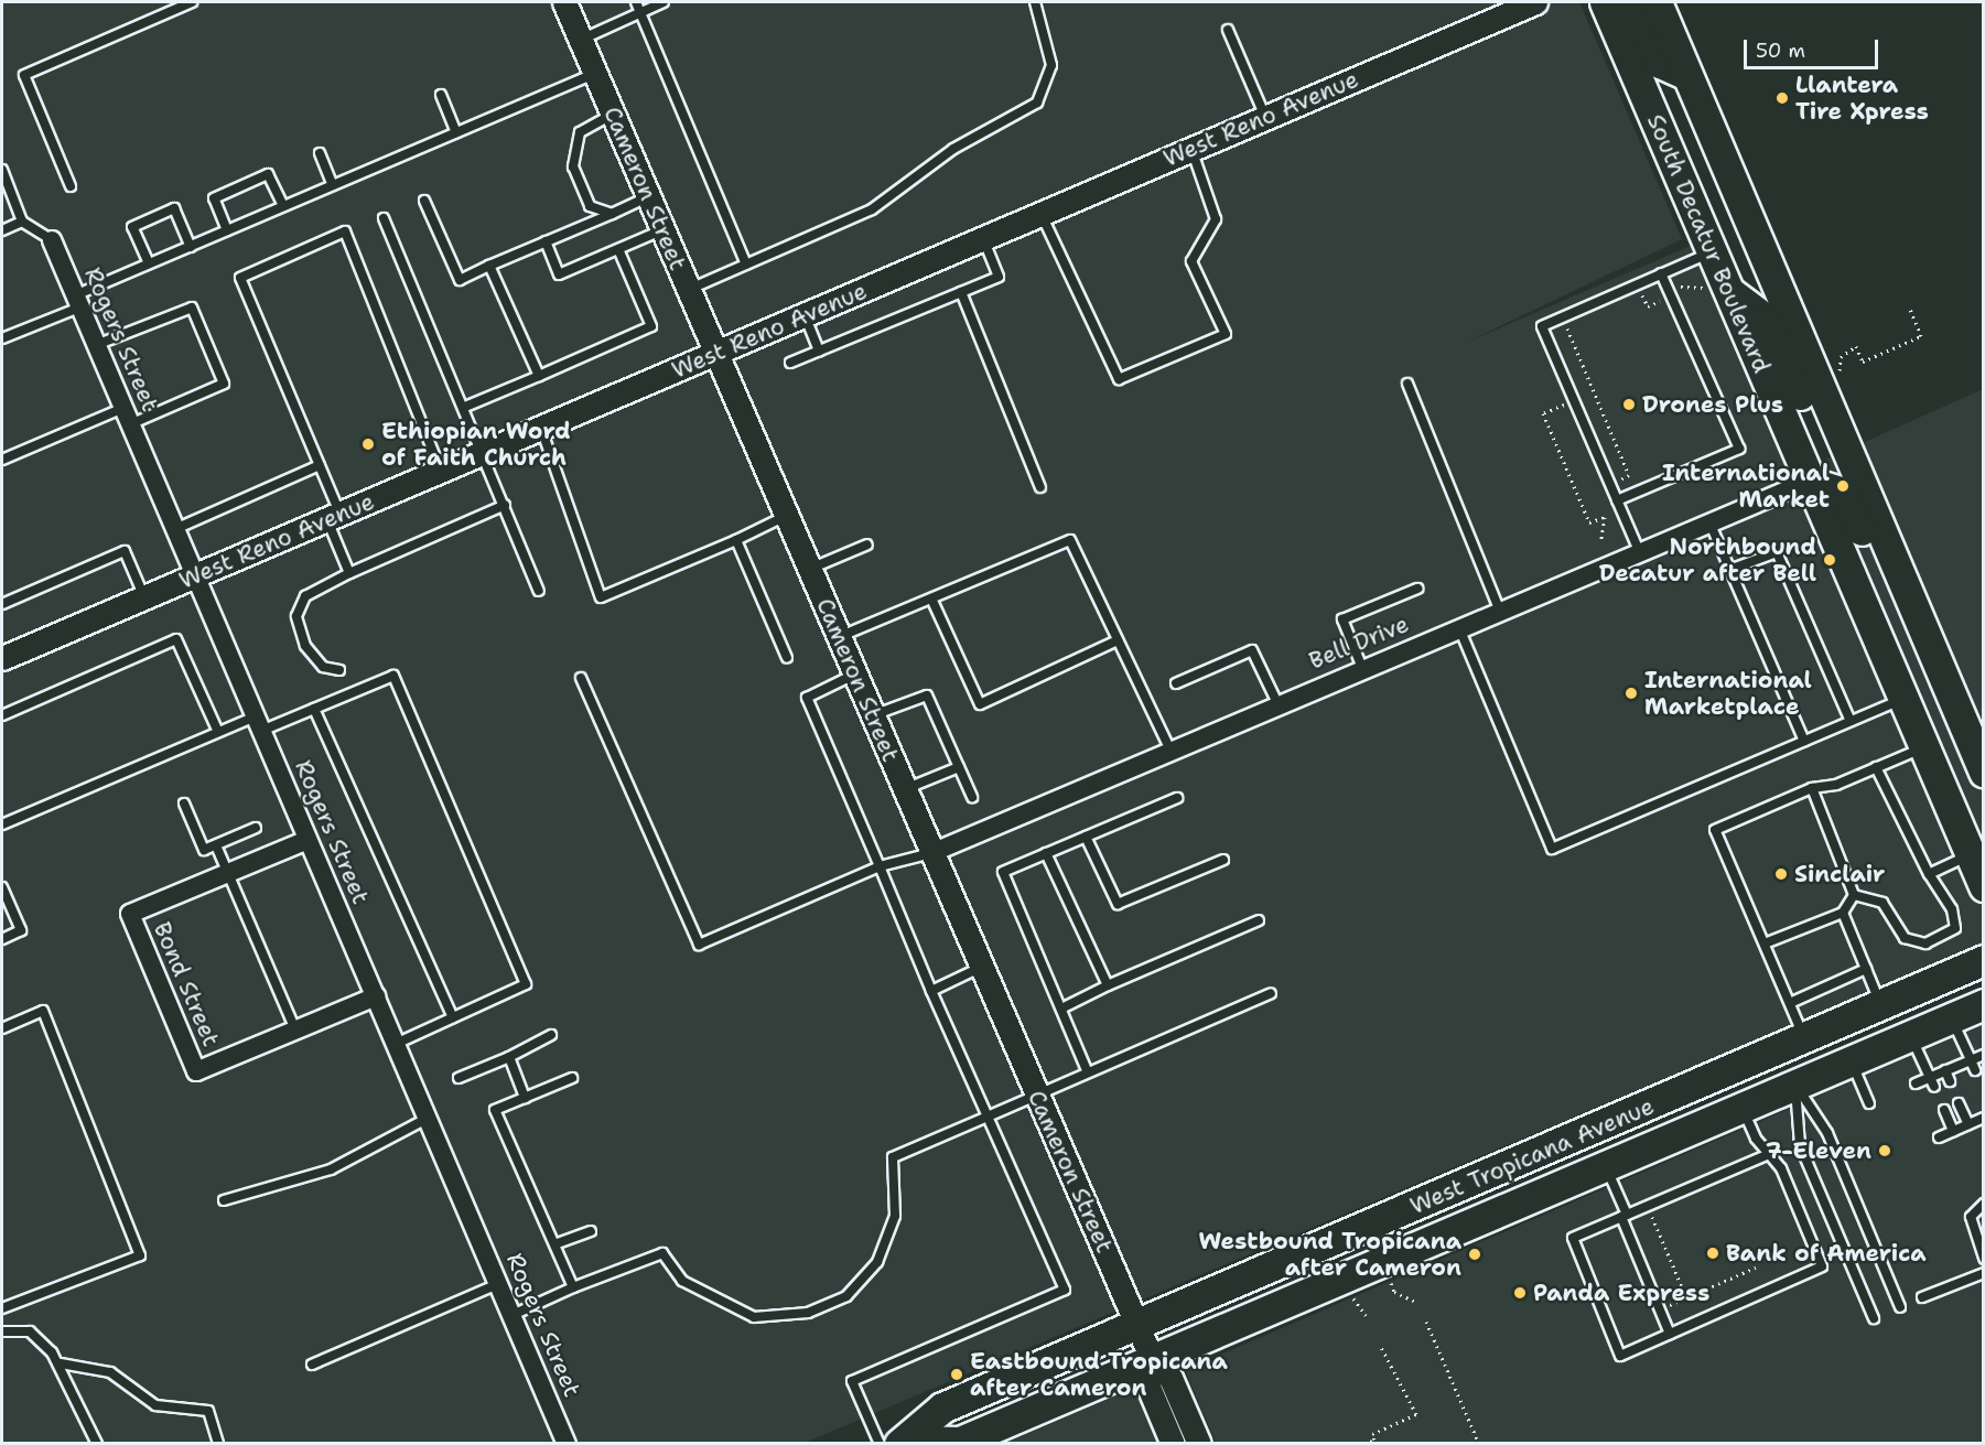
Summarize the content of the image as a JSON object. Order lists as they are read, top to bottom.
{
  "streets": {
    "main road": ["South Decatur Boulevard", "West Tropicana Avenue"],
    "street": [
      "West Reno Avenue",
      "Cameron Street",
      "Rogers Street",
      "Bell Drive",
      "Bond Street"
    ]
  },
  "crossings": [
    ["West Reno Avenue", "Cameron Street"],
    ["West Reno Avenue", "Rogers Street"],
    ["Cameron Street", "Bell Drive"],
    ["Cameron Street", "West Tropicana Avenue"],
    ["South Decatur Boulevard", "Bell Drive"],
    ["Rogers Street", "Bond Street"]
  ],
  "places": [
    "Llantera Tire Xpress",
    "Drones Plus",
    "Ethiopian Word of Faith Church",
    "International Market",
    "Northbound Decatur after Bell",
    "International Marketplace",
    "Sinclair",
    "7-Eleven",
    "Bank of America",
    "Westbound Tropicana after Cameron",
    "Panda Express",
    "Eastbound Tropicana after Cameron"
  ],
  "scale_bar": "50 m"
}
